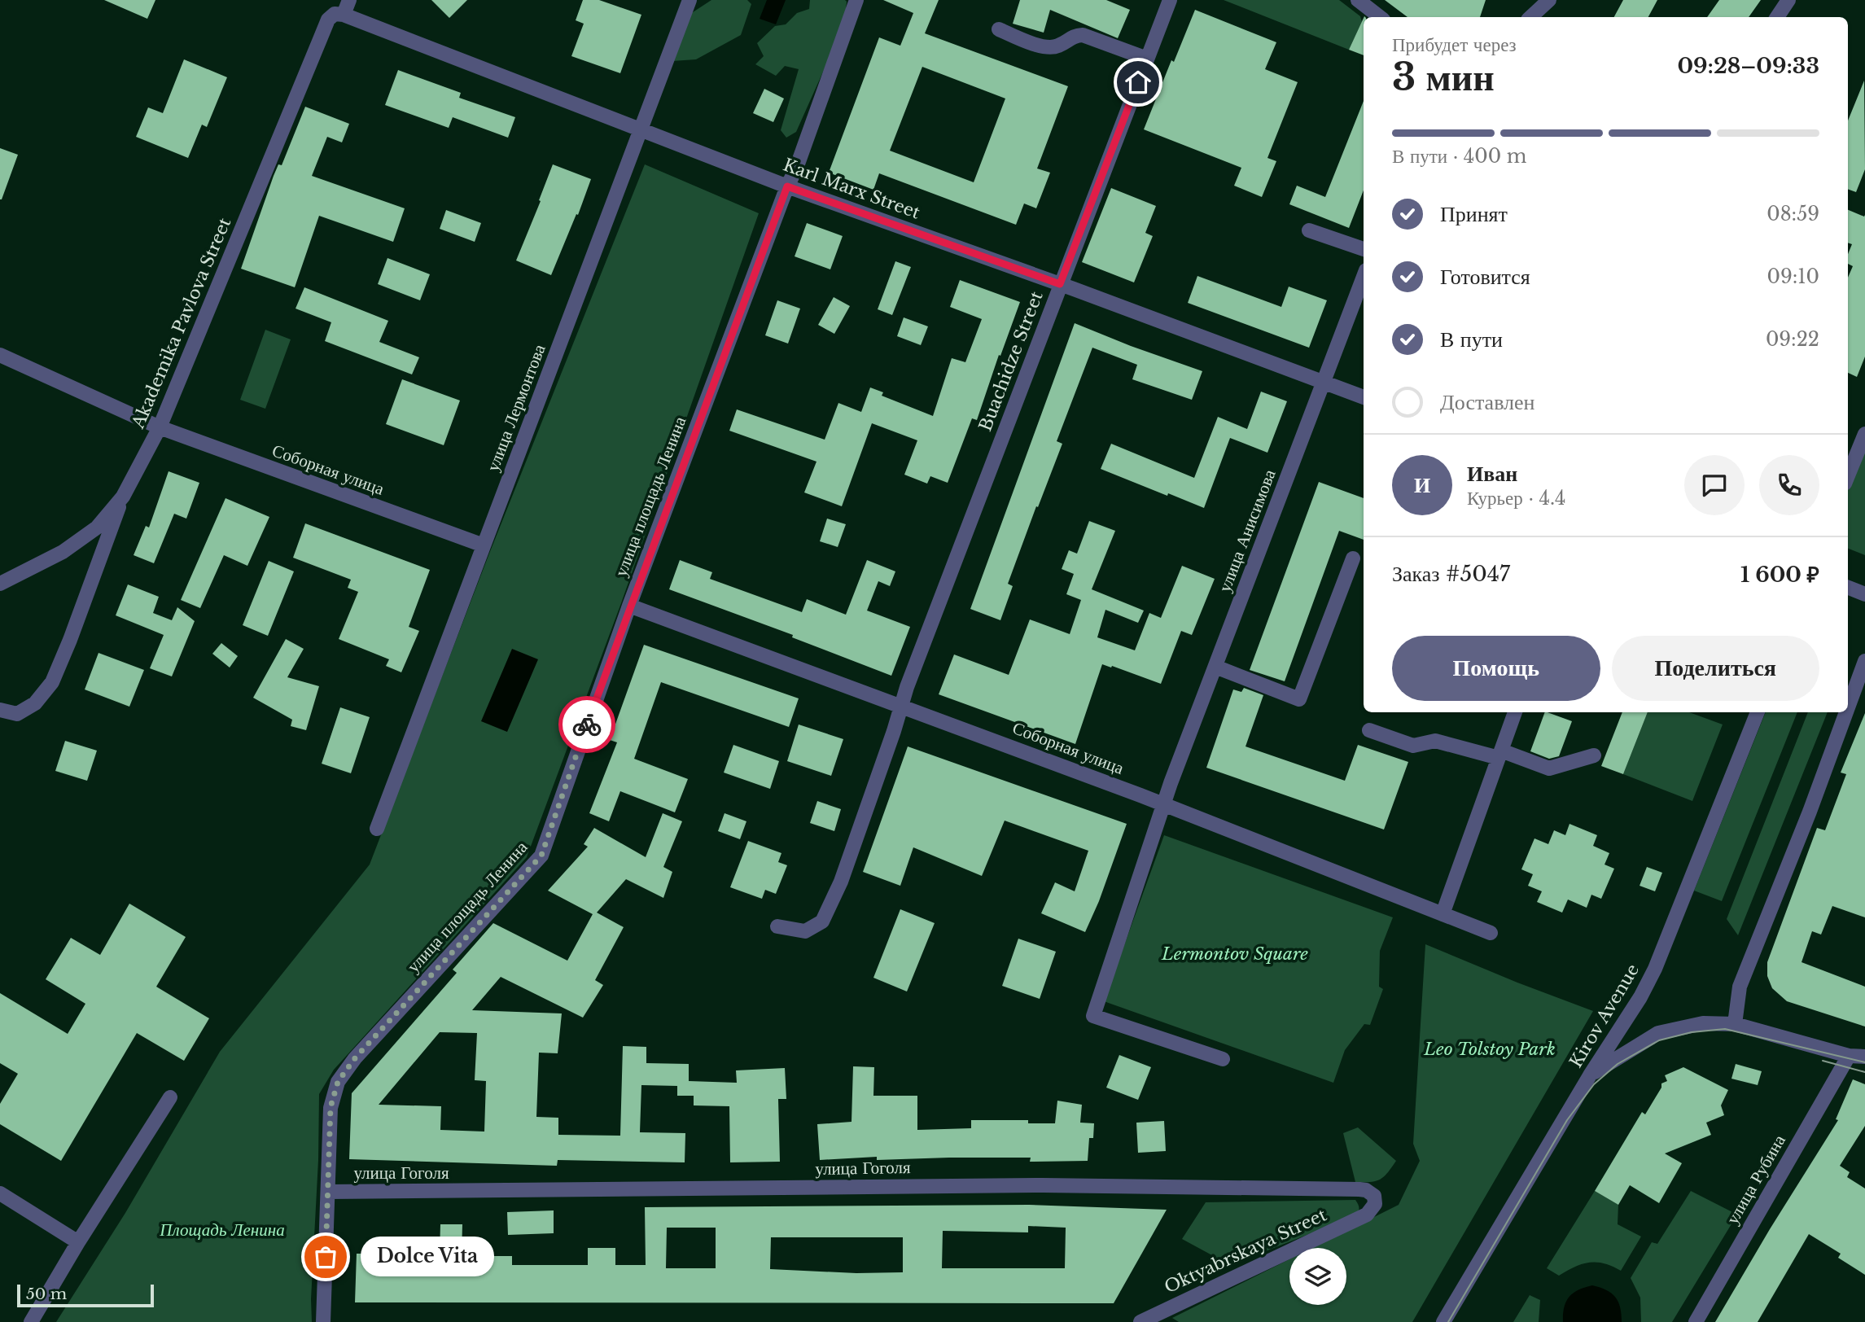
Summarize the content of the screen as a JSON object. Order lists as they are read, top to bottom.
{
  "streets": {
    "street": [
      "Karl Marx Street",
      "Akademika Pavlova Street",
      "Buachidze Street",
      "улица Лермонтова",
      "Соборная улица",
      "улица площадь Ленина",
      "улица Анисимова",
      "Kirov Avenue",
      "улица Гоголя",
      "улица Рубина",
      "Oktyabrskaya Street"
    ]
  },
  "crossings": [
    ["Karl Marx Street", "Akademika Pavlova Street"],
    ["Karl Marx Street", "Buachidze Street"],
    ["Karl Marx Street", "улица Лермонтова"],
    ["Karl Marx Street", "улица площадь Ленина"],
    ["Karl Marx Street", "улица Анисимова"],
    ["Akademika Pavlova Street", "Соборная улица"],
    ["Buachidze Street", "Соборная улица"],
    ["улица Лермонтова", "Соборная улица"],
    ["Соборная улица", "улица площадь Ленина"],
    ["Соборная улица", "улица Анисимова"],
    ["улица площадь Ленина", "улица Гоголя"],
    ["улица Гоголя", "Oktyabrskaya Street"]
  ],
  "parks": ["Lermontov Square", "Leo Tolstoy Park", "Площадь Ленина"],
  "places": ["Dolce Vita"],
  "scale_bar": "50 m",
  "page": {
    "heading": ["3 мин", "Прибудет через", "09:28–09:33"],
    "panel": [
      "Иван",
      "Курьер · 4.4",
      "Заказ #5047",
      "1 600 ₽"
    ],
    "bar": "В пути · 400 m",
    "list": [
      ["Принят", "08:59"],
      ["Готовится", "09:10"],
      ["В пути", "09:22"],
      "Доставлен"
    ],
    "round": "И",
    "buttons": ["Помощь", "Поделиться"],
    "bubble": "Dolce Vita",
    "scale": "50 m"
  }
}
